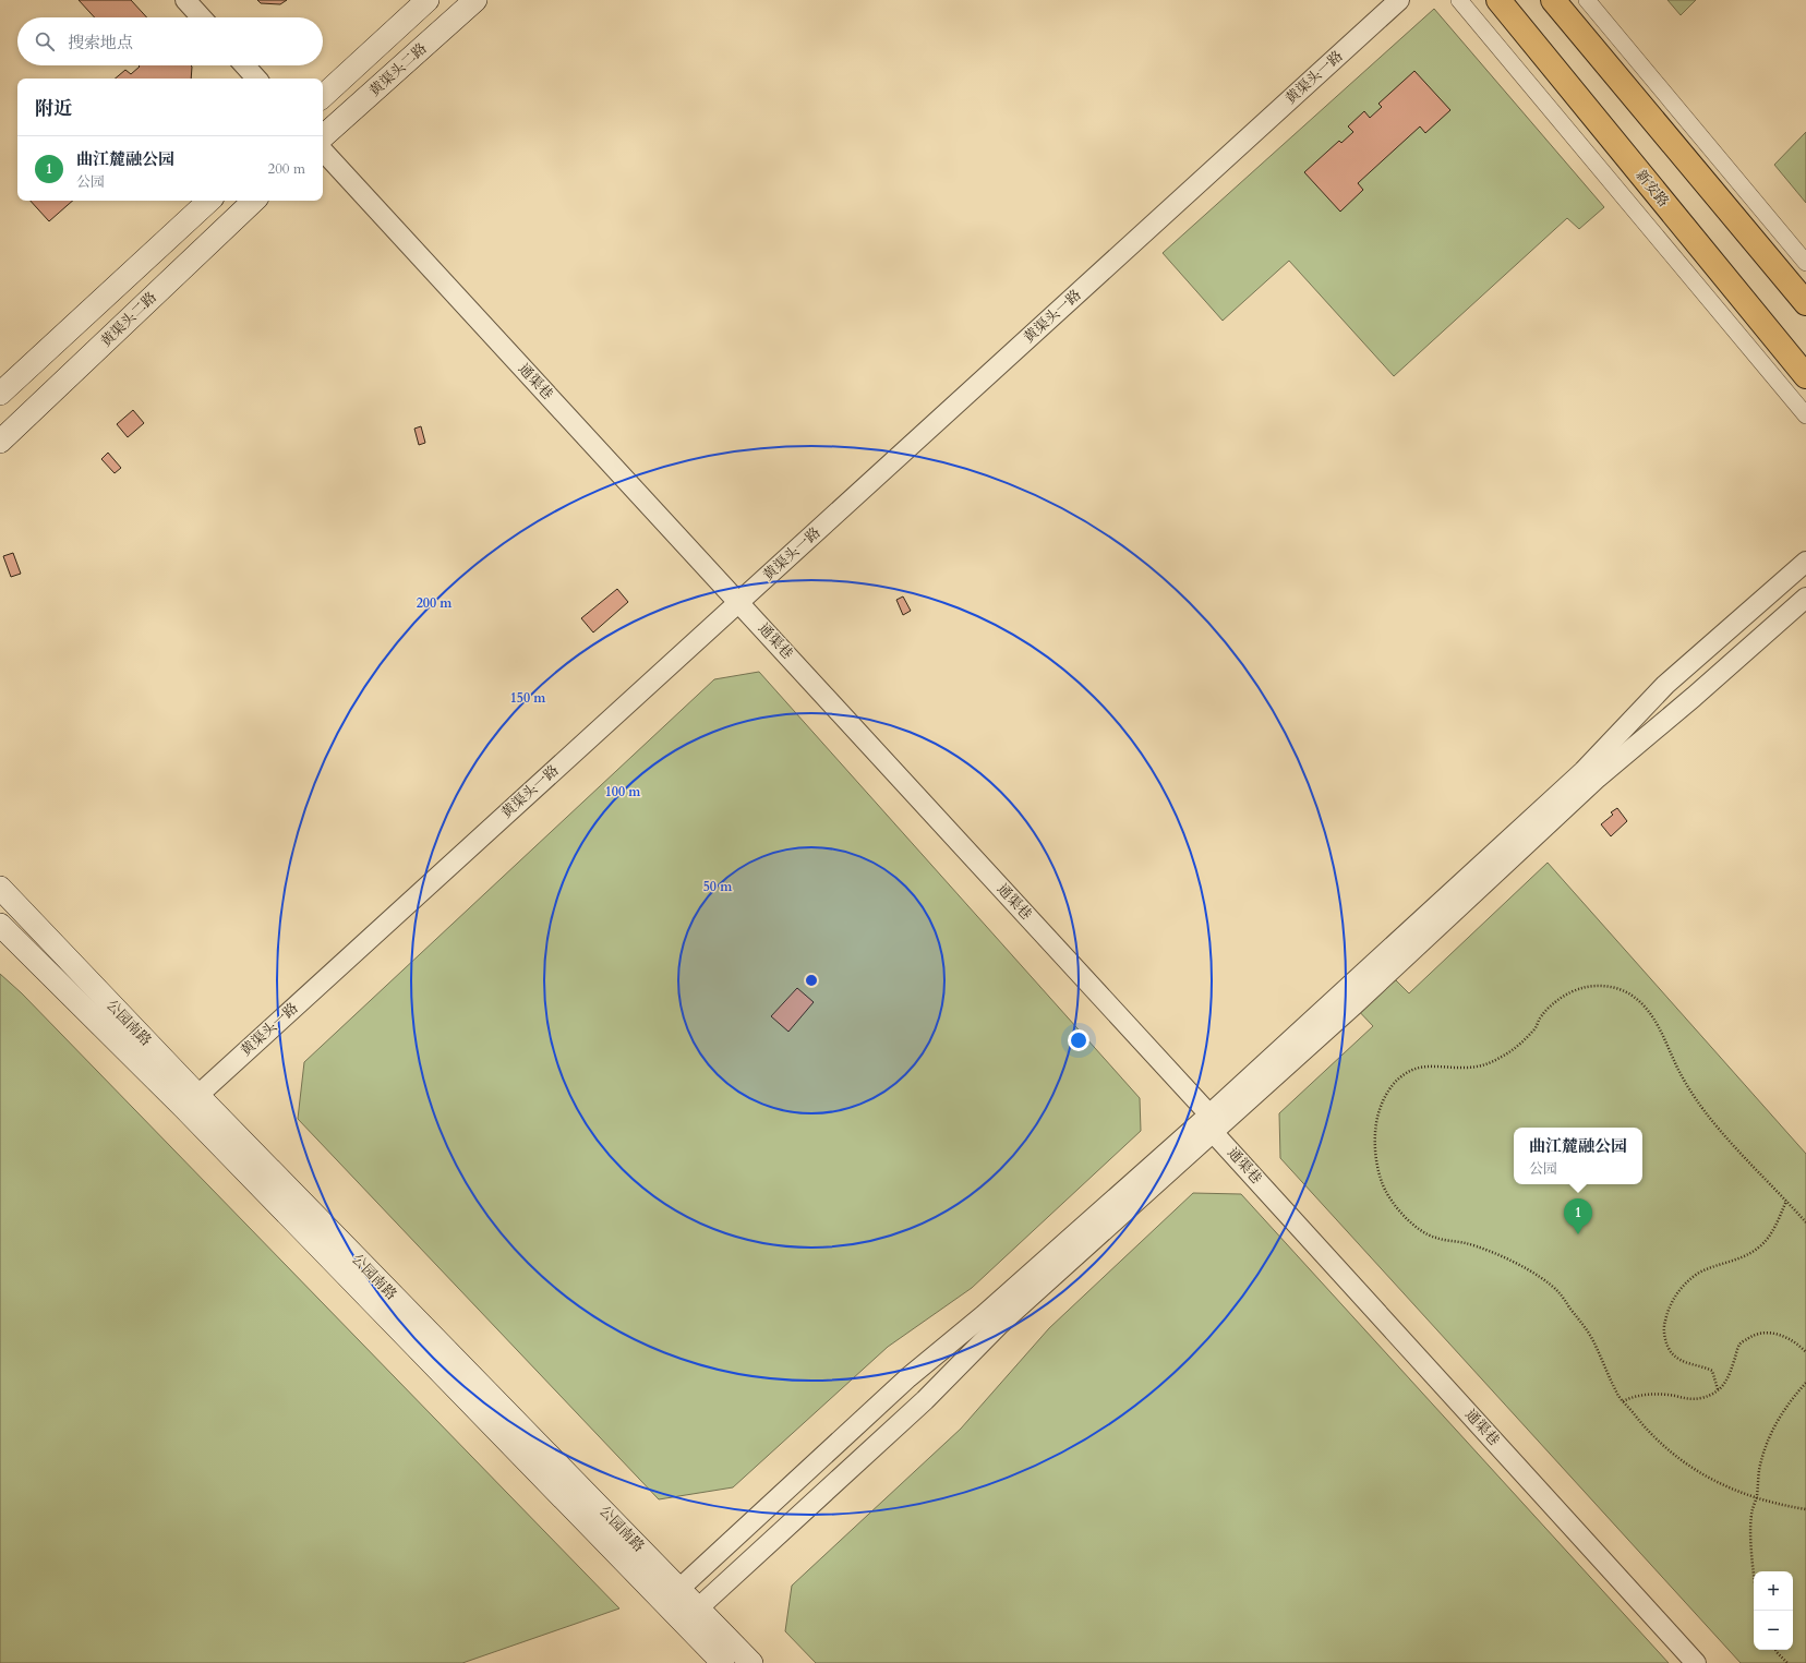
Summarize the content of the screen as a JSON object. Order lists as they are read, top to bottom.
{
  "streets": {
    "main road": ["黄渠头二路", "新安路", "公园南路"],
    "street": ["黄渠头一路", "通渠巷"]
  },
  "crossings": [
    ["黄渠头一路", "通渠巷"],
    ["黄渠头一路", "公园南路"]
  ],
  "page": {
    "search": "搜索地点",
    "heading": "附近",
    "list": [
      {
        "mark": "1",
        "name": "曲江麓融公园",
        "note": "公园",
        "value": "200 m"
      }
    ],
    "popup": ["曲江麓融公园", "公园"],
    "pins": "1",
    "map_buttons": ["+", "−"]
  },
  "rings": [
    "200 m",
    "150 m",
    "100 m",
    "50 m"
  ]
}
